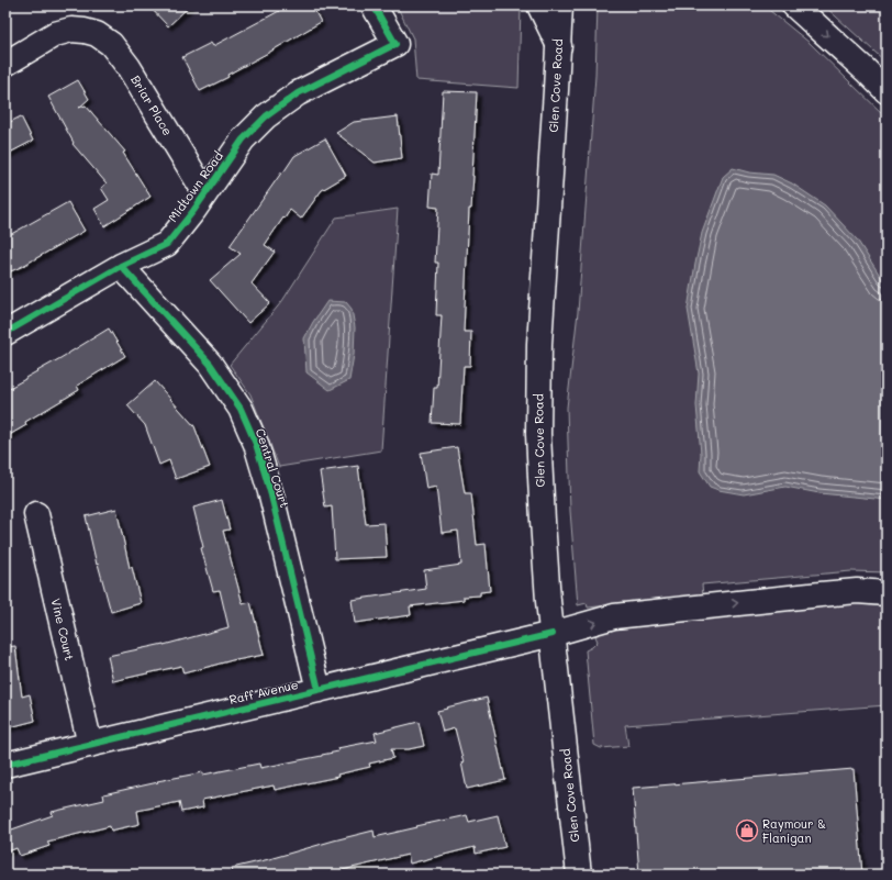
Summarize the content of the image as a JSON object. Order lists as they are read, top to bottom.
{
  "streets": {
    "main road": [
      "Glen Cove Road",
      "Briar Place",
      "Midtown Road",
      "Central Court",
      "Vine Court",
      "Raff Avenue"
    ]
  },
  "crossings": [
    ["Glen Cove Road", "Raff Avenue"],
    ["Briar Place", "Midtown Road"],
    ["Midtown Road", "Central Court"],
    ["Central Court", "Raff Avenue"],
    ["Vine Court", "Raff Avenue"]
  ],
  "one_way": ["Raff Avenue"],
  "places": {
    "shop": ["Raymour & Flanigan"]
  }
}
